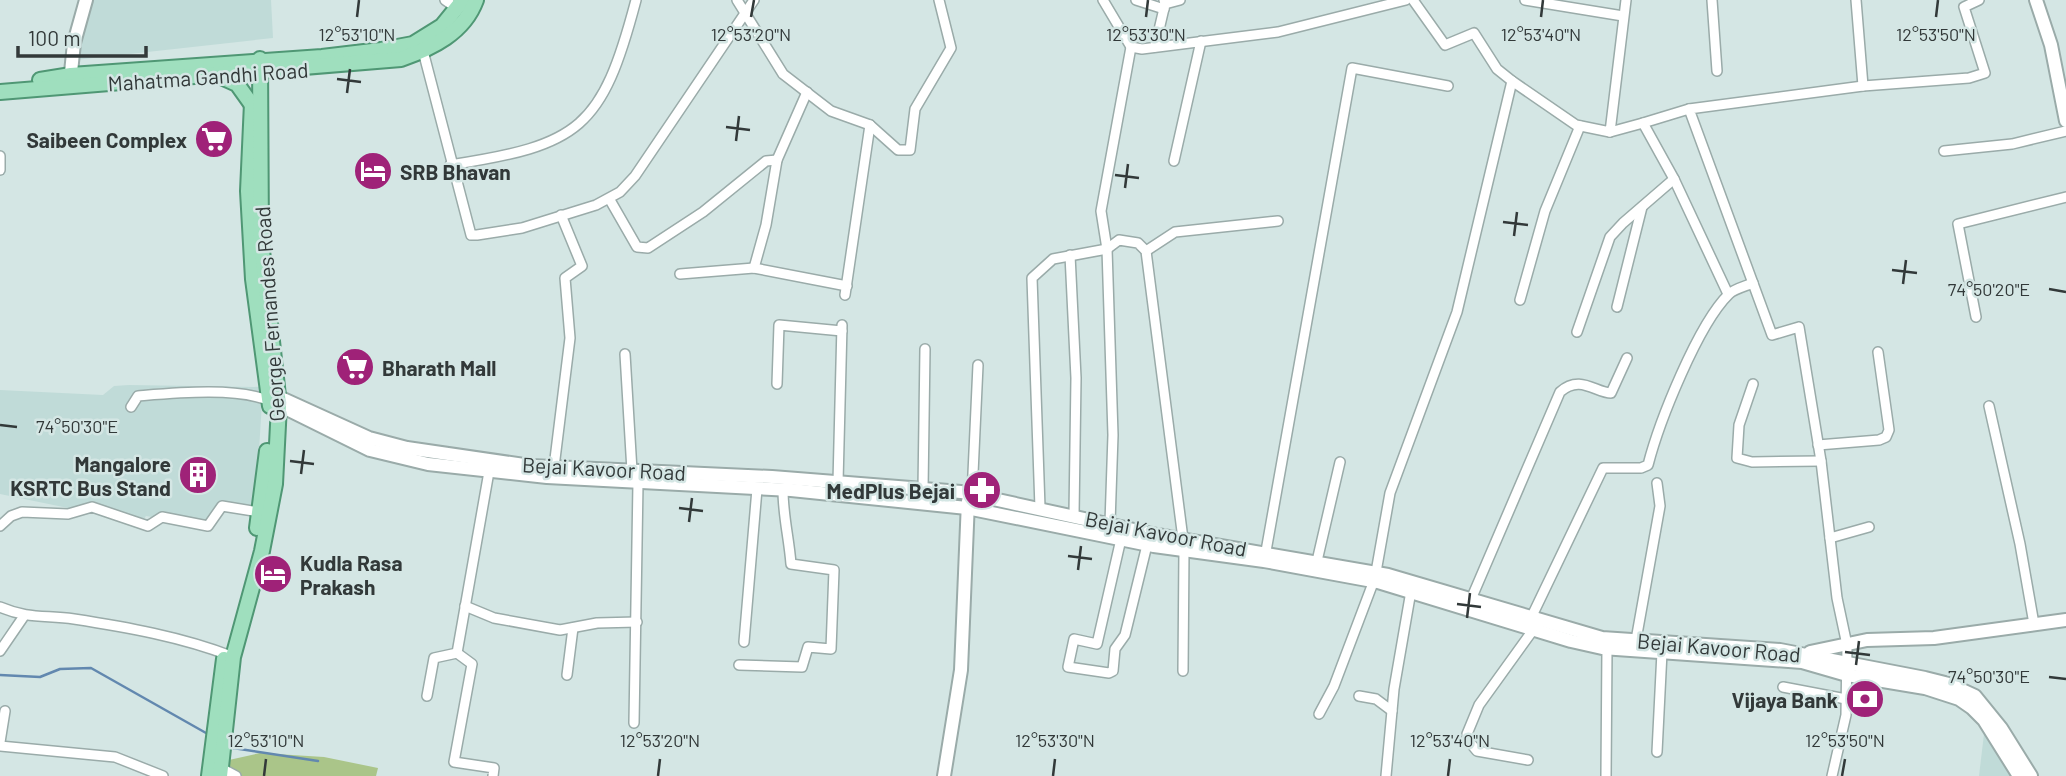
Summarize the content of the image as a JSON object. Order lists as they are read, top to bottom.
{
  "streets": {
    "main road": ["Mahatma Gandhi Road", "George Fernandes Road", "Bejai Kavoor Road"]
  },
  "crossings": [
    ["Mahatma Gandhi Road", "George Fernandes Road"],
    ["George Fernandes Road", "Bejai Kavoor Road"]
  ],
  "places": {
    "supermarket": ["Saibeen Complex", "Bharath Mall"],
    "hotel": ["SRB Bhavan", "Kudla Rasa Prakash"],
    "building": ["Mangalore KSRTC Bus Stand"],
    "pharmacy": ["MedPlus Bejai"],
    "bank": ["Vijaya Bank"]
  },
  "scale_bar": "100 m",
  "coordinates": [
    "12°53'10\"N",
    "12°53'20\"N",
    "12°53'30\"N",
    "12°53'40\"N",
    "12°53'50\"N",
    "74°50'20\"E",
    "74°50'30\"E"
  ]
}
